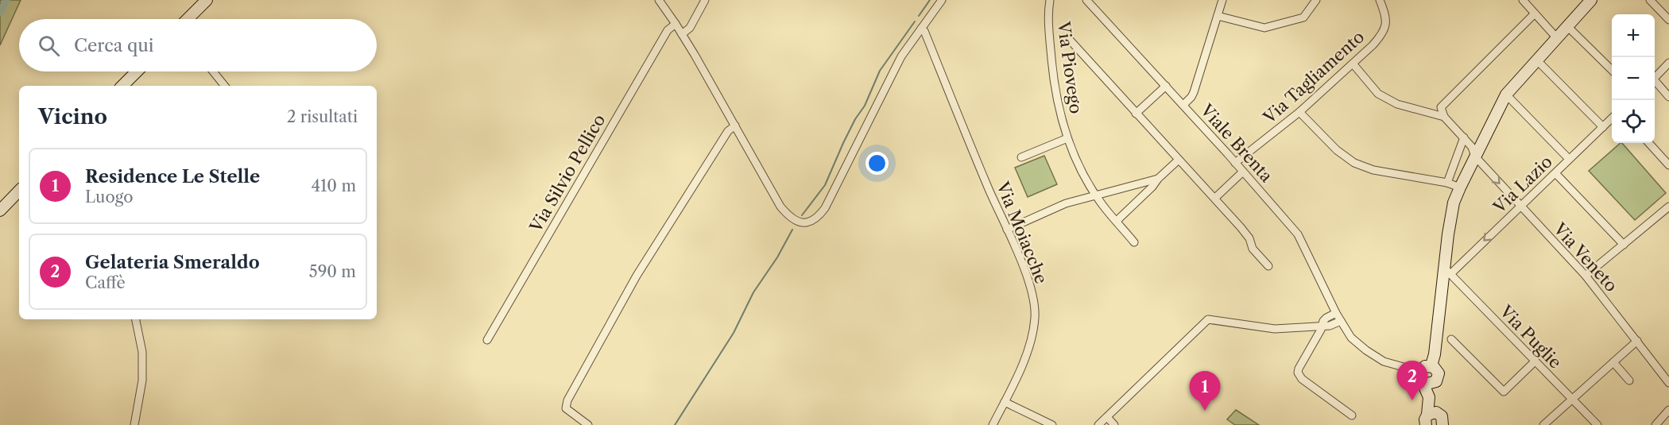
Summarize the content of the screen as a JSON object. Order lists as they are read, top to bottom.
{
  "streets": {
    "street": [
      "Via Piovego",
      "Via Tagliamento",
      "Viale Brenta",
      "Via Silvio Pellico",
      "Via Lazio",
      "Via Moiacche",
      "Via Veneto",
      "Via Puglie"
    ]
  },
  "crossings": [
    ["Via Tagliamento", "Viale Brenta"],
    ["Via Lazio", "Via Veneto"],
    ["Via Lazio", "Via Puglie"]
  ],
  "one_way": ["Via Lazio"],
  "page": {
    "map_buttons": ["+", "−"],
    "search": "Cerca qui",
    "heading": ["Vicino", "2 risultati"],
    "list": [
      {
        "mark": "1",
        "name": "Residence Le Stelle",
        "note": "Luogo",
        "value": "410 m"
      },
      {
        "mark": "2",
        "name": "Gelateria Smeraldo",
        "note": "Caffè",
        "value": "590 m"
      }
    ],
    "pins": ["2", "1"]
  }
}
